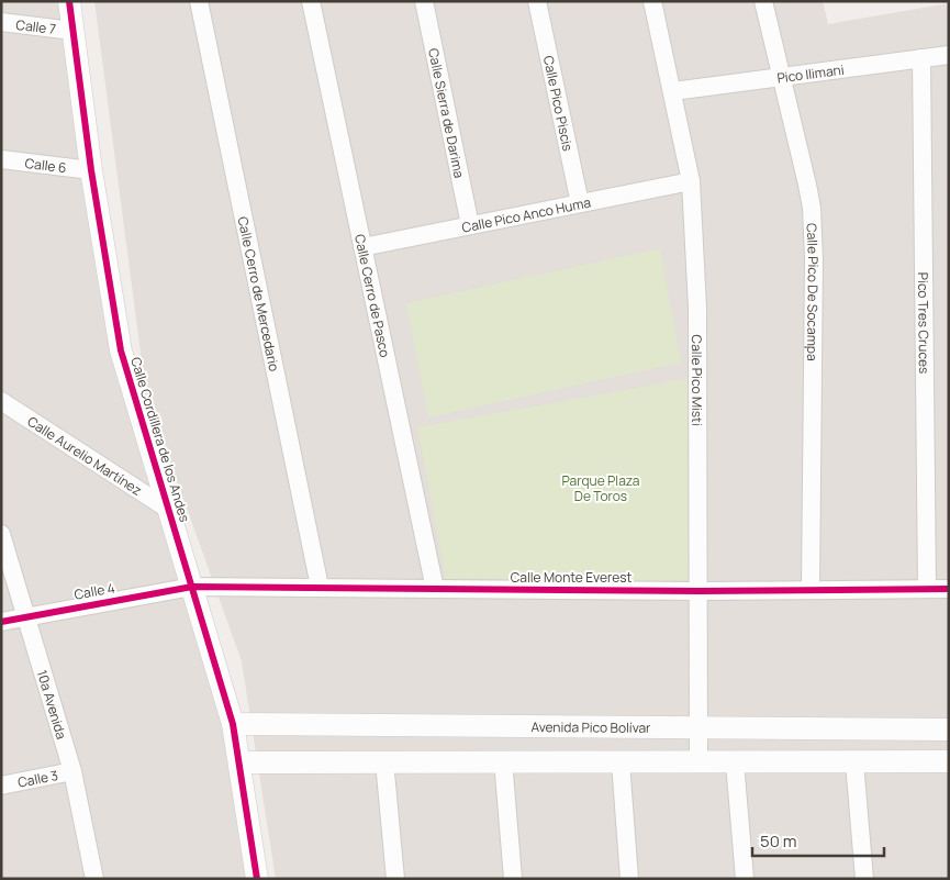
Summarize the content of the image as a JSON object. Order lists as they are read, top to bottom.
{
  "streets": {
    "street": [
      "Calle 7",
      "Pico Ilimani",
      "Calle Pico Piscis",
      "Calle Sierra de Darima",
      "Calle 6",
      "Calle Pico Anco Huma",
      "Calle Pico De Socampa",
      "Calle Cerro de Mercedario",
      "Calle Cerro de Pasco",
      "Pico Tres Cruces",
      "Calle Pico Misti",
      "Calle Cordillera de los Andes",
      "Calle Aurelio Martínez",
      "Calle Monte Everest",
      "Calle 4",
      "10a Avenida",
      "Avenida Pico Bolívar",
      "Calle 3"
    ]
  },
  "crossings": [
    ["Calle 7", "Calle Cordillera de los Andes"],
    ["Pico Ilimani", "Calle Pico De Socampa"],
    ["Pico Ilimani", "Pico Tres Cruces"],
    ["Pico Ilimani", "Calle Pico Misti"],
    ["Calle Pico Piscis", "Calle Pico Anco Huma"],
    ["Calle Sierra de Darima", "Calle Pico Anco Huma"],
    ["Calle 6", "Calle Cordillera de los Andes"],
    ["Calle Pico Anco Huma", "Calle Cerro de Pasco"],
    ["Calle Pico Anco Huma", "Calle Pico Misti"],
    ["Calle Pico De Socampa", "Calle Monte Everest"],
    ["Calle Cerro de Mercedario", "Calle Monte Everest"],
    ["Calle Cerro de Pasco", "Calle Monte Everest"],
    ["Pico Tres Cruces", "Calle Monte Everest"],
    ["Calle Pico Misti", "Calle Monte Everest"],
    ["Calle Pico Misti", "Avenida Pico Bolívar"],
    ["Calle Cordillera de los Andes", "Calle Aurelio Martínez"],
    ["Calle Cordillera de los Andes", "Calle Monte Everest"],
    ["Calle Cordillera de los Andes", "Calle 4"],
    ["Calle Cordillera de los Andes", "Avenida Pico Bolívar"],
    ["Calle Monte Everest", "Calle 4"],
    ["Calle 4", "10a Avenida"],
    ["10a Avenida", "Calle 3"]
  ],
  "parks": ["Parque Plaza De Toros"],
  "scale_bar": "50 m"
}
